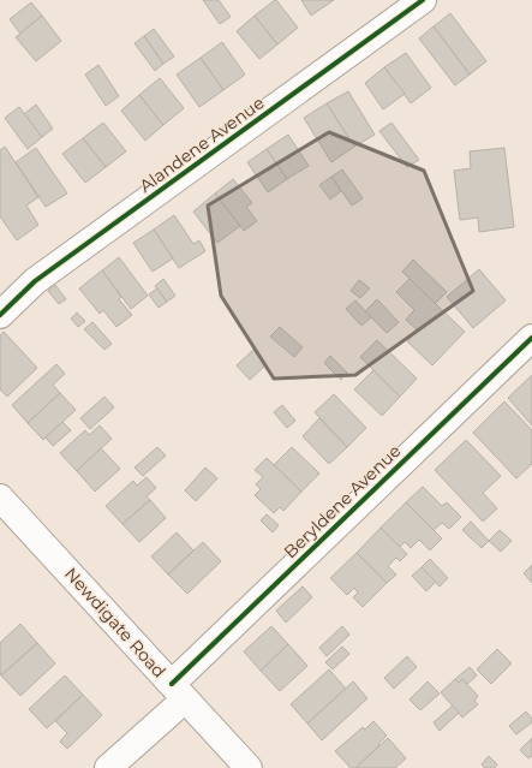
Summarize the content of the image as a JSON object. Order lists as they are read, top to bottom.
{
  "streets": {
    "street": ["Alandene Avenue", "Beryldene Avenue", "Newdigate Road"]
  },
  "crossings": [
    ["Beryldene Avenue", "Newdigate Road"]
  ]
}
